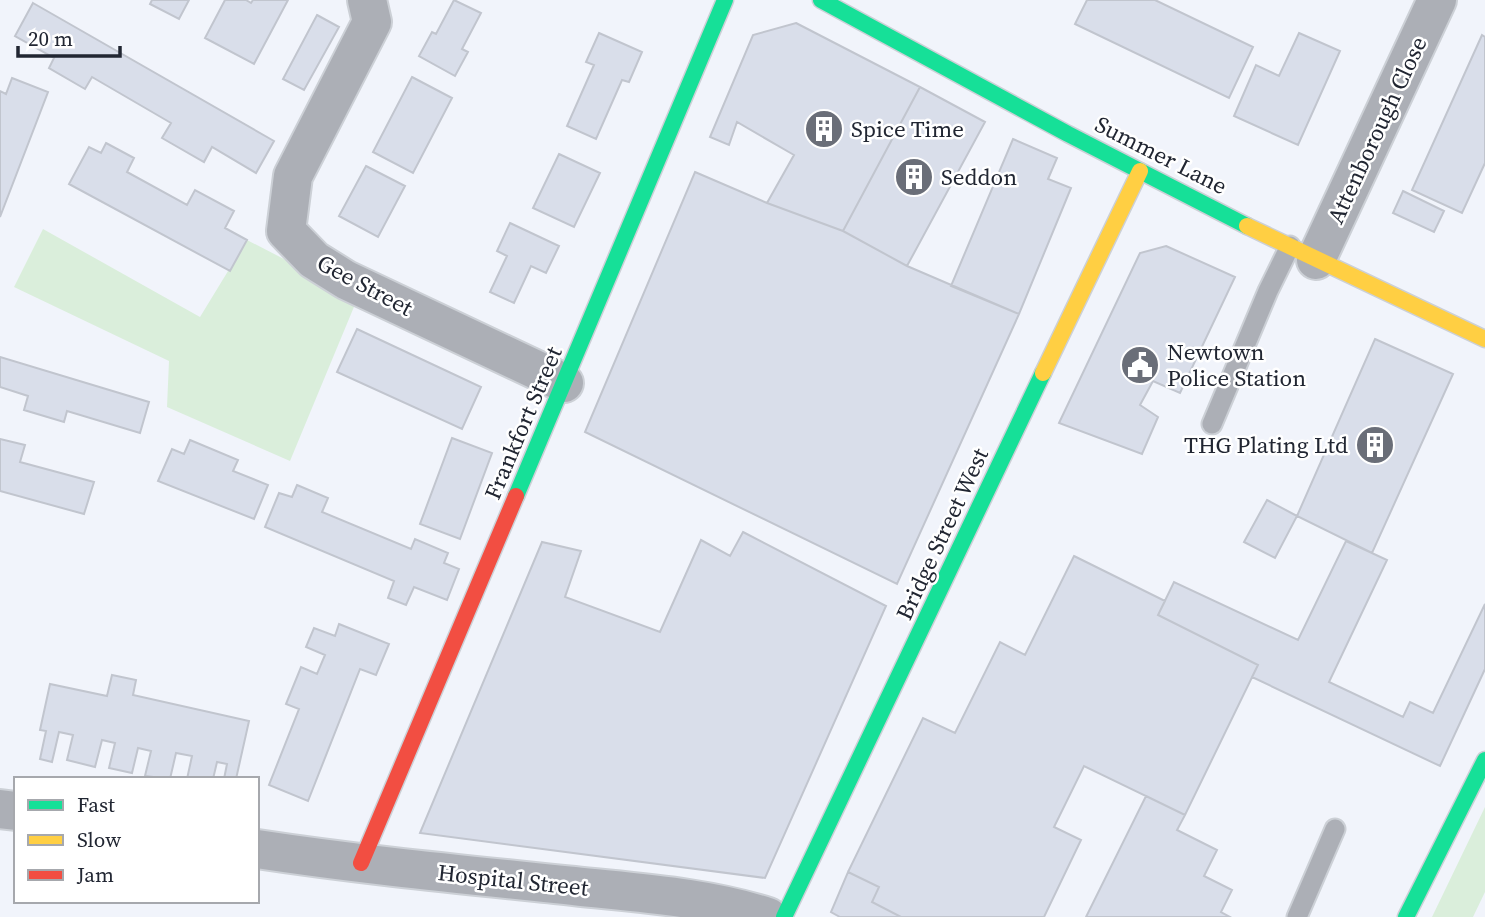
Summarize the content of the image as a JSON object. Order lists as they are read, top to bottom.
{
  "streets": {
    "main road": ["Summer Lane", "Frankfort Street", "Bridge Street West"],
    "street": ["Attenborough Close", "Gee Street", "Hospital Street"]
  },
  "crossings": [
    ["Attenborough Close", "Summer Lane"],
    ["Summer Lane", "Bridge Street West"],
    ["Gee Street", "Frankfort Street"],
    ["Frankfort Street", "Hospital Street"]
  ],
  "places": {
    "building": ["Spice Time", "Seddon", "THG Plating Ltd"],
    "public building": ["Newtown Police Station"]
  },
  "legend": ["Fast", "Slow", "Jam"],
  "scale_bar": "20 m"
}
